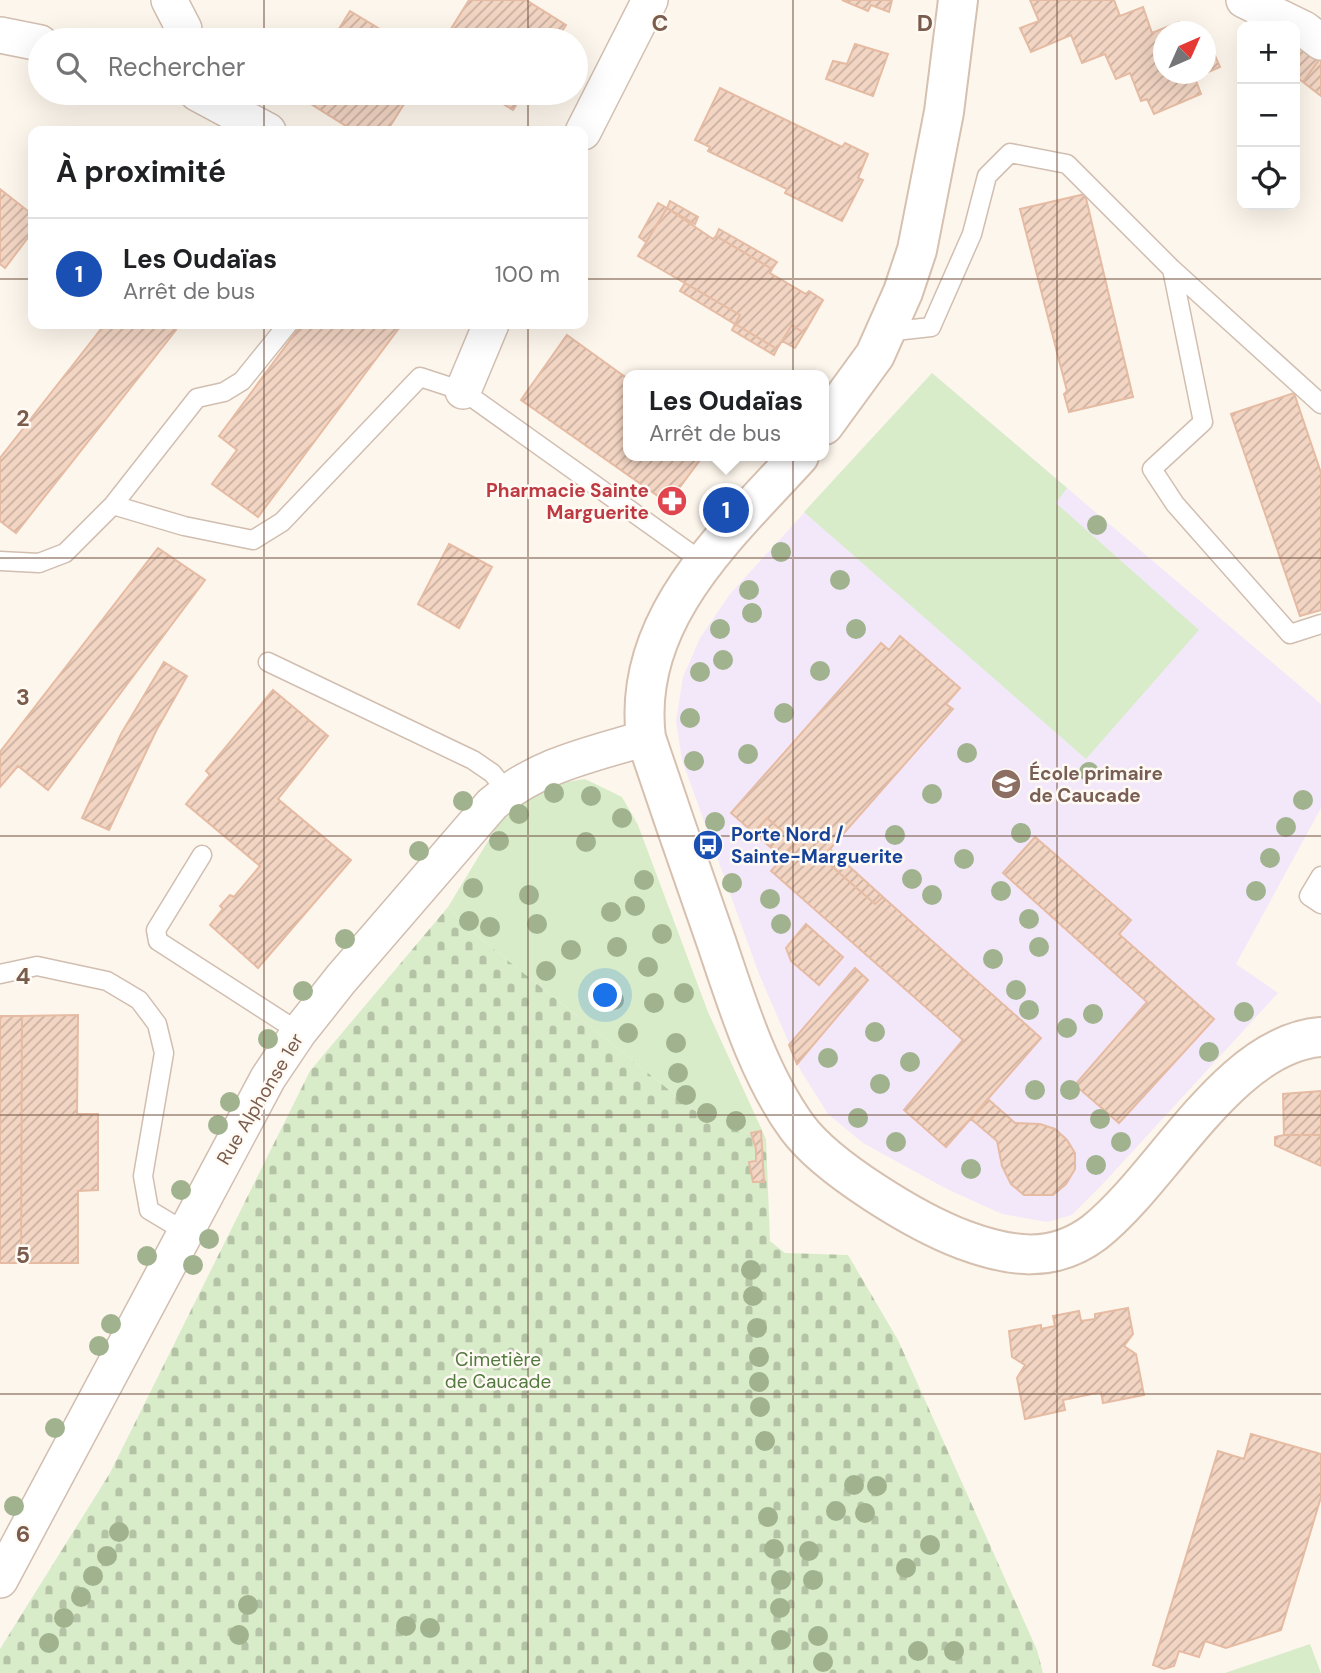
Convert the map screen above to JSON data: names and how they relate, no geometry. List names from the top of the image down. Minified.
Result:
{"streets":{"street":["Rue Alphonse 1er"]},"parks":["Cimetière de Caucade"],"places":{"pharmacy":["Pharmacie Sainte Marguerite"],"school or university":["École primaire de Caucade"],"bus stop":["Porte Nord / Sainte-Marguerite"]},"north":"top right","page":{"map_buttons":["+","−"],"search":"Rechercher","heading":"À proximité","list":[{"mark":"1","name":"Les Oudaïas","note":"Arrêt de bus","value":"100 m"}],"popup":["Les Oudaïas","Arrêt de bus"],"pins":"1"},"grid":{"columns":["C","D"],"rows":["2","3","4","5","6"]}}
